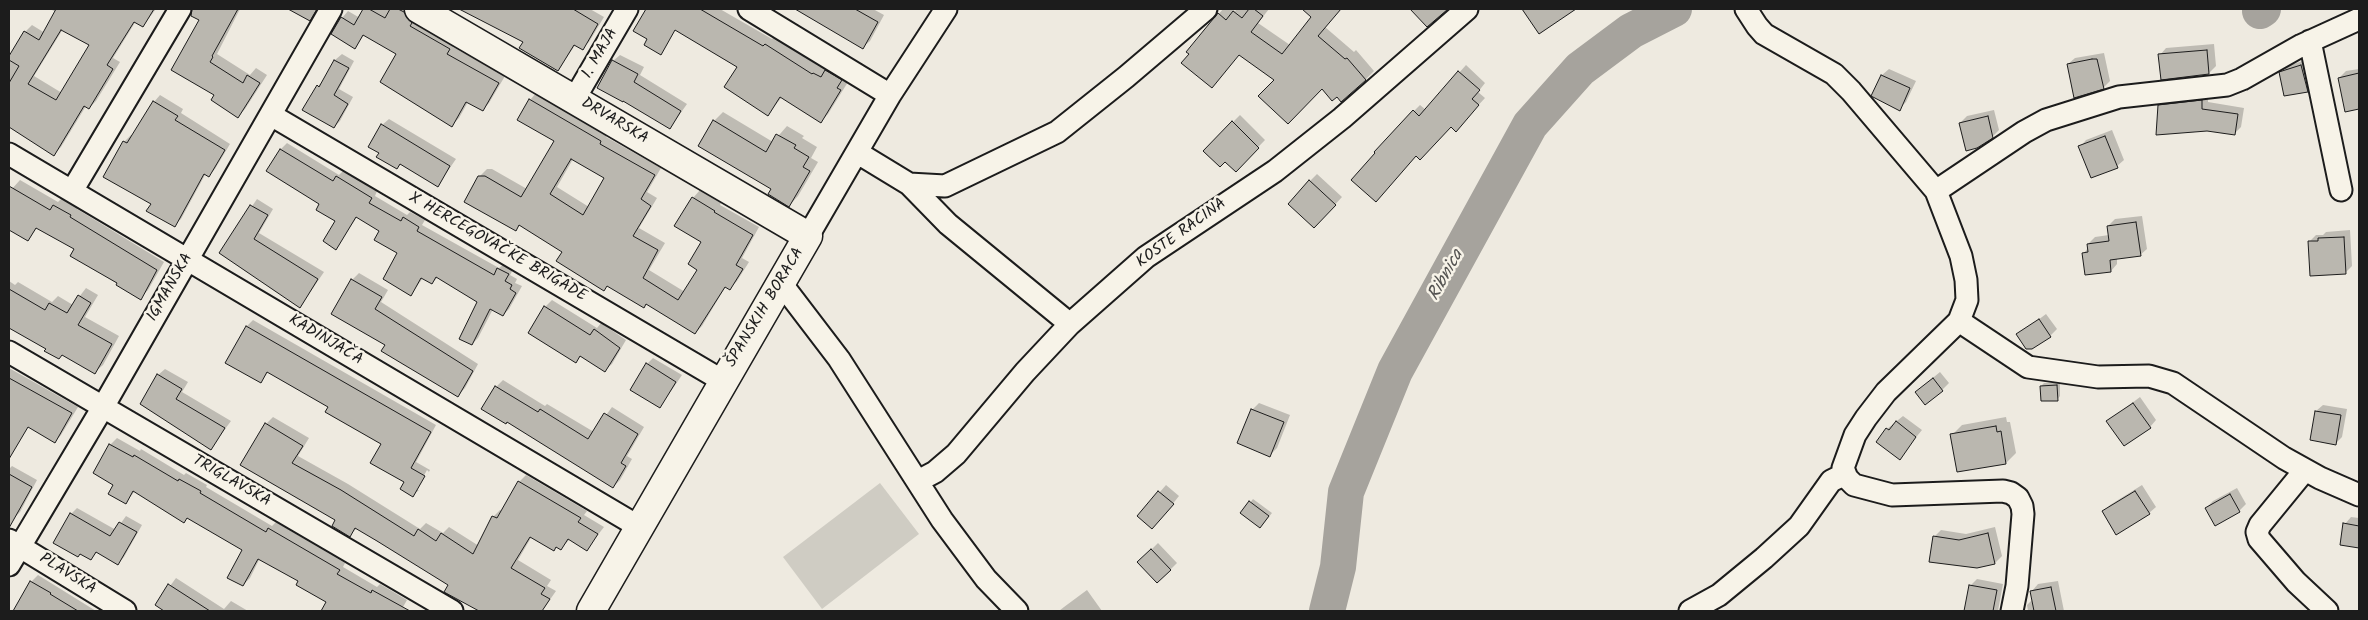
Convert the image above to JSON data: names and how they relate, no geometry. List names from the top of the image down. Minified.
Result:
{"streets":{"main road":["DRVARSKA","ŠPANSKIH BORACA"],"street":["1. MAJA","KOSTE RACINA","X HERCEGOVAČKE BRIGADE","IGMANSKA","KADINJAČA","TRIGLAVSKA","PLAVSKA"]},"crossings":[["1. MAJA","DRVARSKA"],["DRVARSKA","ŠPANSKIH BORACA"],["X HERCEGOVAČKE BRIGADE","IGMANSKA"],["X HERCEGOVAČKE BRIGADE","ŠPANSKIH BORACA"],["IGMANSKA","KADINJAČA"],["IGMANSKA","TRIGLAVSKA"],["IGMANSKA","PLAVSKA"],["ŠPANSKIH BORACA","KADINJAČA"]],"water":["Ribnica"]}
